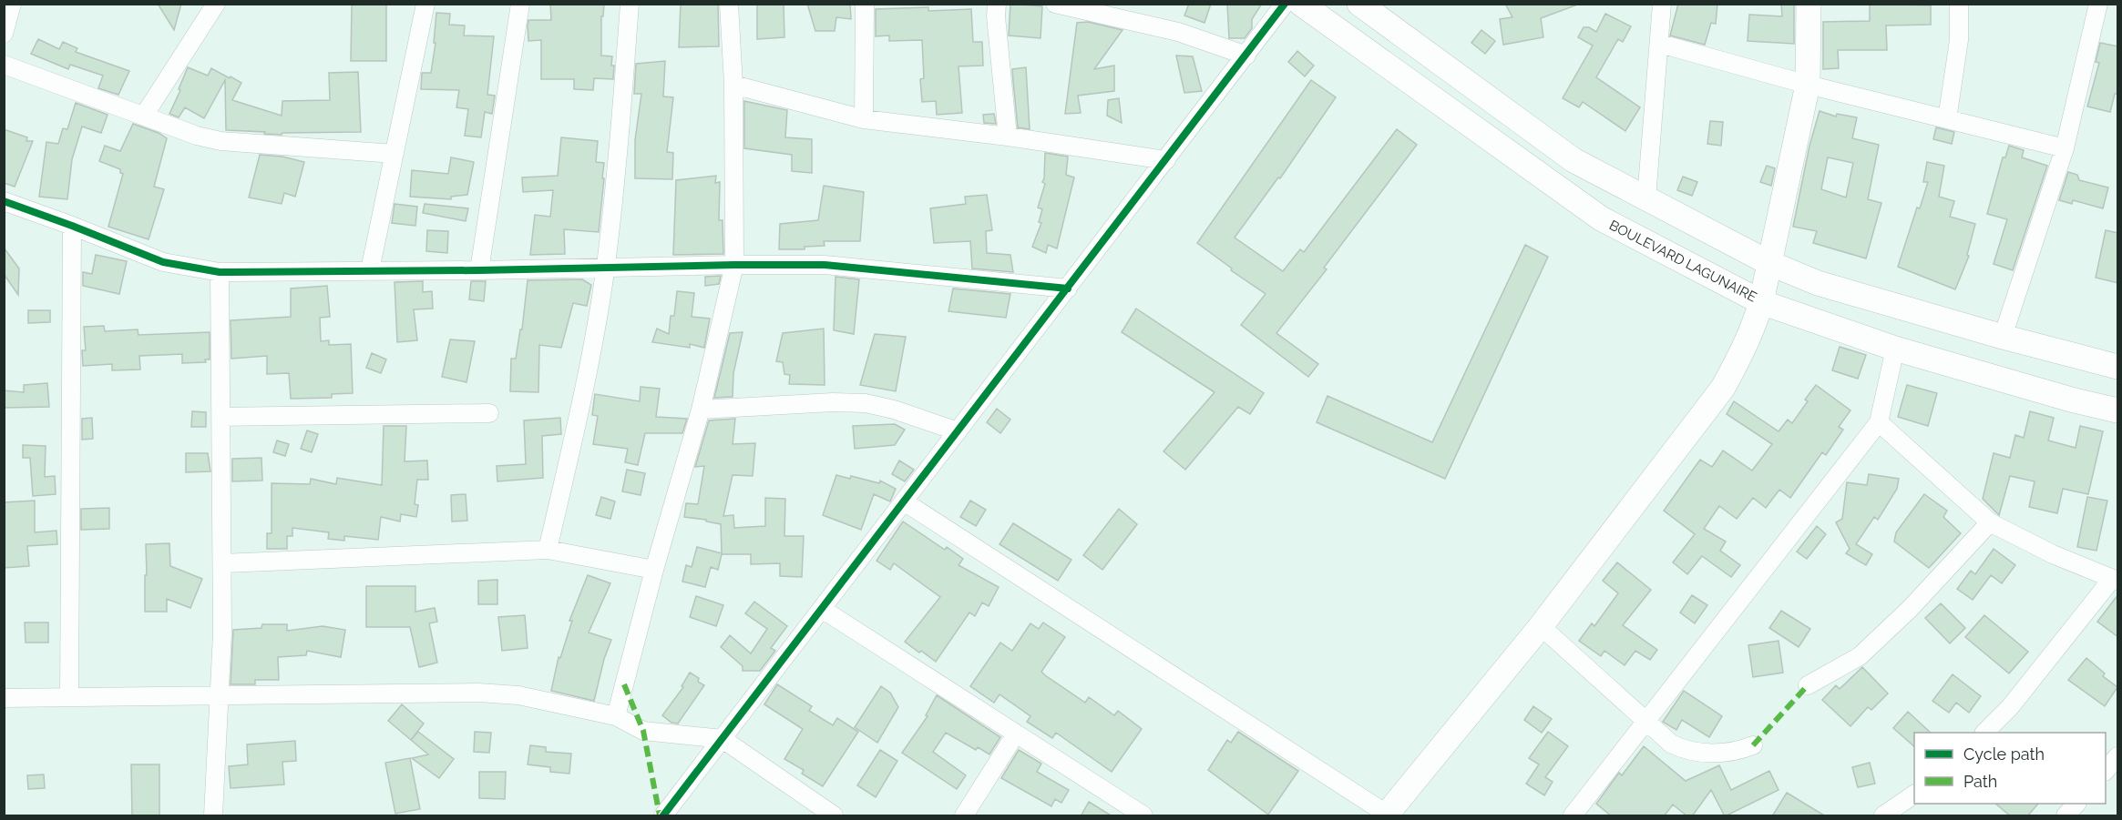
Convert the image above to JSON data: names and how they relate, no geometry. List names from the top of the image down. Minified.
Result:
{"streets":{"main road":["BOULEVARD LAGUNAIRE"]},"legend":["Cycle path","Path"]}
